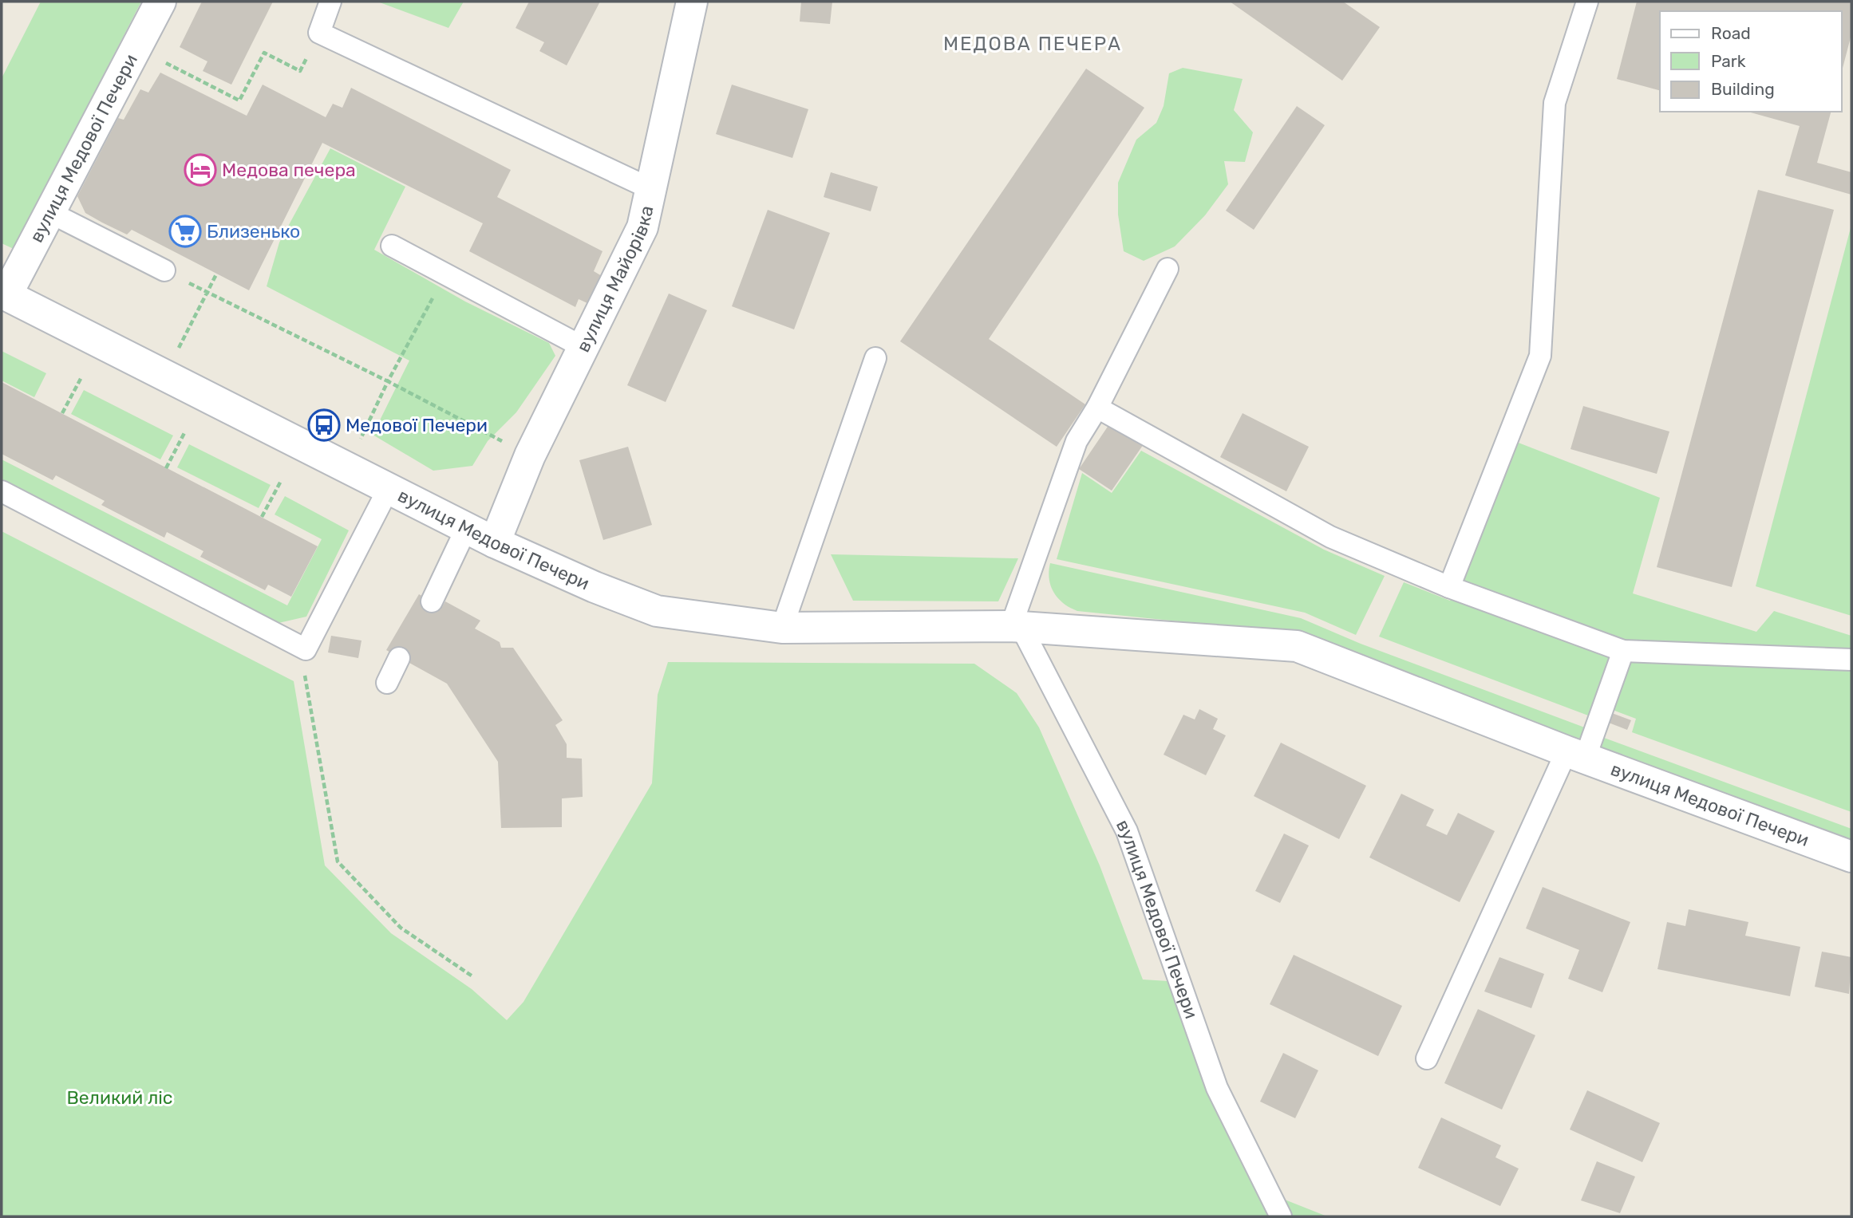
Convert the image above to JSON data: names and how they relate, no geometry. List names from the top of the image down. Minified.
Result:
{"streets":{"street":["вулиця Медової Печери","вулиця Майорівка"]},"crossings":[["вулиця Медової Печери","вулиця Майорівка"]],"districts":["МЕДОВА ПЕЧЕРА"],"parks":["Великий ліс"],"places":{"hotel":["Медова печера"],"supermarket":["Близенько"],"bus stop":["Медової Печери"]},"legend":["Road","Park","Building"]}
